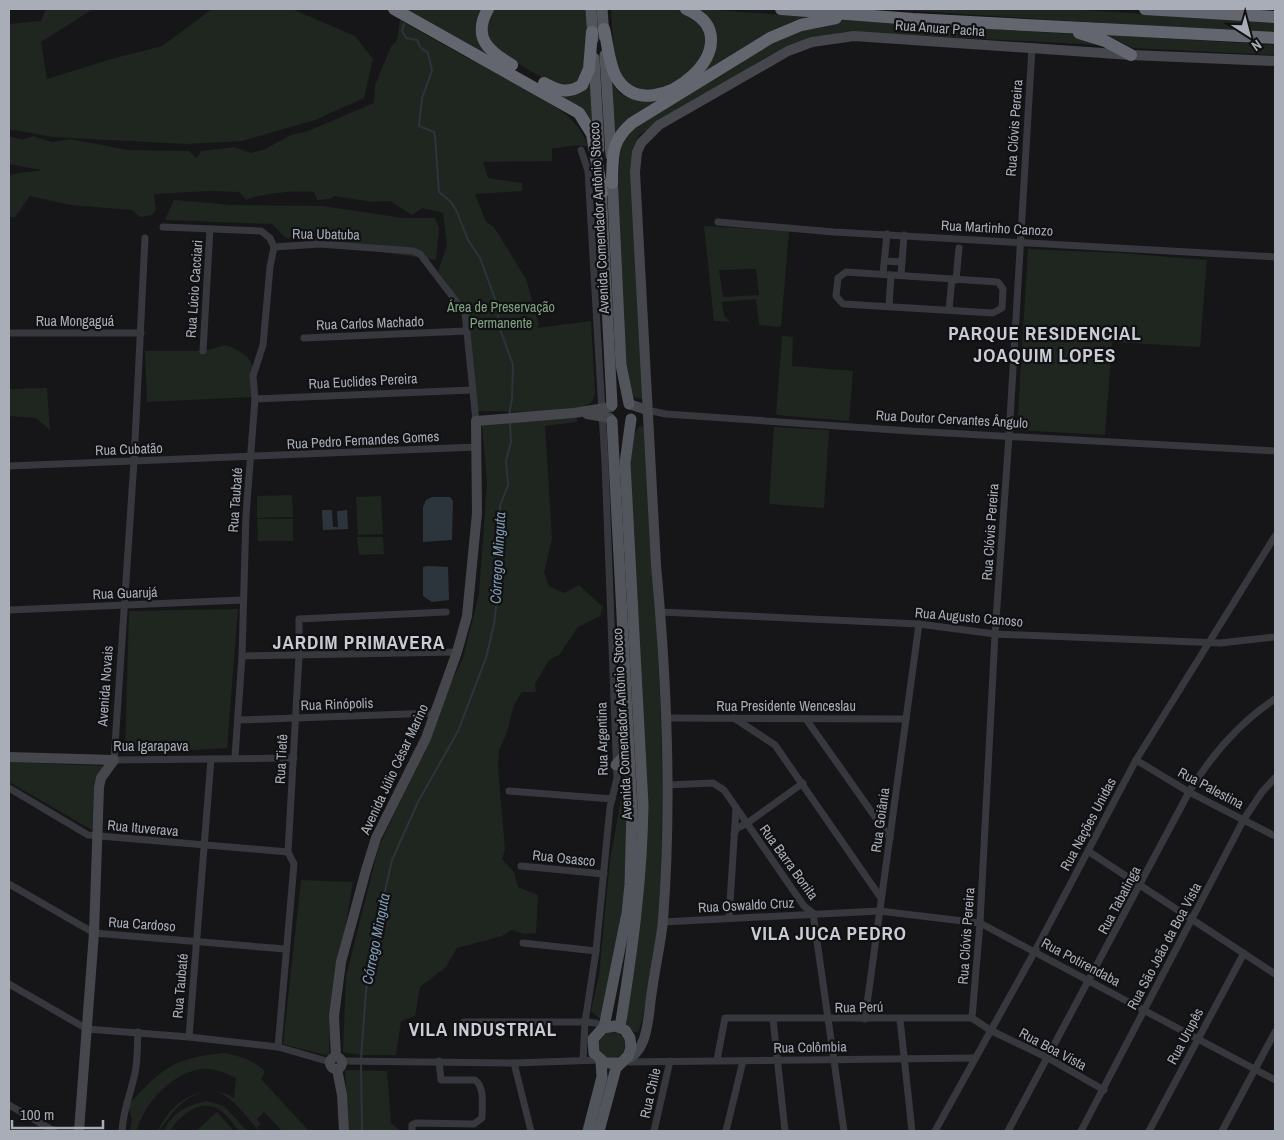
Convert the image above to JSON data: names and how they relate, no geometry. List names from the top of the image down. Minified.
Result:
{"streets":{"main road":["Avenida Comendador Antônio Stocco"],"street":["Rua Anuar Pacha","Rua Clóvis Pereira","Rua Martinho Canozo","Rua Ubatuba","Rua Lúcio Cacciari","Rua Mongaguá","Rua Carlos Machado","Rua Euclides Pereira","Rua Doutor Cervantes Ângulo","Rua Pedro Fernandes Gomes","Rua Cubatão","Rua Taubaté","Rua Guarujá","Rua Augusto Canoso","Avenida Novais","Rua Rinópolis","Rua Presidente Wenceslau","Rua Argentina","Rua Igarapava","Rua Tietê","Avenida Júlio César Marino","Rua Palestina","Rua Goiânia","Rua Nações Unidas","Rua Ituverava","Rua Osasco","Rua Barra Bonita","Rua Tabatinga","Rua Oswaldo Cruz","Rua Cardoso","Rua São João da Boa Vista","Rua Potirendaba","Rua Perú","Rua Urupês","Rua Colômbia","Rua Boa Vista","Rua Chile"]},"crossings":[["Rua Anuar Pacha","Rua Clóvis Pereira"],["Rua Anuar Pacha","Rua Doutor Cervantes Ângulo"],["Rua Clóvis Pereira","Rua Martinho Canozo"],["Rua Clóvis Pereira","Rua Doutor Cervantes Ângulo"],["Rua Clóvis Pereira","Rua Augusto Canoso"],["Rua Clóvis Pereira","Rua Oswaldo Cruz"],["Rua Clóvis Pereira","Rua Potirendaba"],["Rua Clóvis Pereira","Rua Perú"],["Avenida Comendador Antônio Stocco","Rua Argentina"],["Avenida Comendador Antônio Stocco","Rua Colômbia"],["Rua Ubatuba","Rua Lúcio Cacciari"],["Rua Ubatuba","Rua Taubaté"],["Rua Ubatuba","Avenida Júlio César Marino"],["Rua Mongaguá","Avenida Novais"],["Rua Carlos Machado","Avenida Júlio César Marino"],["Rua Euclides Pereira","Rua Taubaté"],["Rua Euclides Pereira","Avenida Júlio César Marino"],["Rua Pedro Fernandes Gomes","Rua Cubatão"],["Rua Pedro Fernandes Gomes","Rua Taubaté"],["Rua Pedro Fernandes Gomes","Avenida Júlio César Marino"],["Rua Cubatão","Rua Taubaté"],["Rua Cubatão","Avenida Novais"],["Rua Taubaté","Rua Guarujá"],["Rua Taubaté","Rua Rinópolis"],["Rua Taubaté","Rua Igarapava"],["Rua Taubaté","Rua Ituverava"],["Rua Taubaté","Rua Cardoso"],["Rua Guarujá","Avenida Novais"],["Rua Augusto Canoso","Rua Goiânia"],["Rua Augusto Canoso","Rua Nações Unidas"],["Avenida Novais","Rua Igarapava"],["Avenida Novais","Rua Ituverava"],["Avenida Novais","Rua Cardoso"],["Rua Rinópolis","Rua Tietê"],["Rua Rinópolis","Avenida Júlio César Marino"],["Rua Presidente Wenceslau","Rua Goiânia"],["Rua Argentina","Rua Osasco"],["Rua Igarapava","Rua Tietê"],["Rua Tietê","Rua Ituverava"],["Rua Tietê","Rua Cardoso"],["Rua Palestina","Rua Nações Unidas"],["Rua Palestina","Rua Tabatinga"],["Rua Palestina","Rua São João da Boa Vista"],["Rua Goiânia","Rua Oswaldo Cruz"],["Rua Goiânia","Rua Perú"],["Rua Nações Unidas","Rua Potirendaba"],["Rua Nações Unidas","Rua Colômbia"],["Rua Nações Unidas","Rua Boa Vista"],["Rua Barra Bonita","Rua Oswaldo Cruz"],["Rua Barra Bonita","Rua Perú"],["Rua Barra Bonita","Rua Colômbia"],["Rua Tabatinga","Rua Potirendaba"],["Rua Tabatinga","Rua Boa Vista"],["Rua Oswaldo Cruz","Rua Potirendaba"],["Rua São João da Boa Vista","Rua Potirendaba"],["Rua São João da Boa Vista","Rua Boa Vista"],["Rua Potirendaba","Rua Urupês"],["Rua Perú","Rua Colômbia"],["Rua Colômbia","Rua Chile"]],"districts":["PARQUE RESIDENCIAL JOAQUIM LOPES","JARDIM PRIMAVERA","VILA JUCA PEDRO","VILA INDUSTRIAL"],"water":["Córrego Minguta"],"parks":["Área de Preservação Permanente"],"scale_bar":"100 m","north":"bottom right"}
